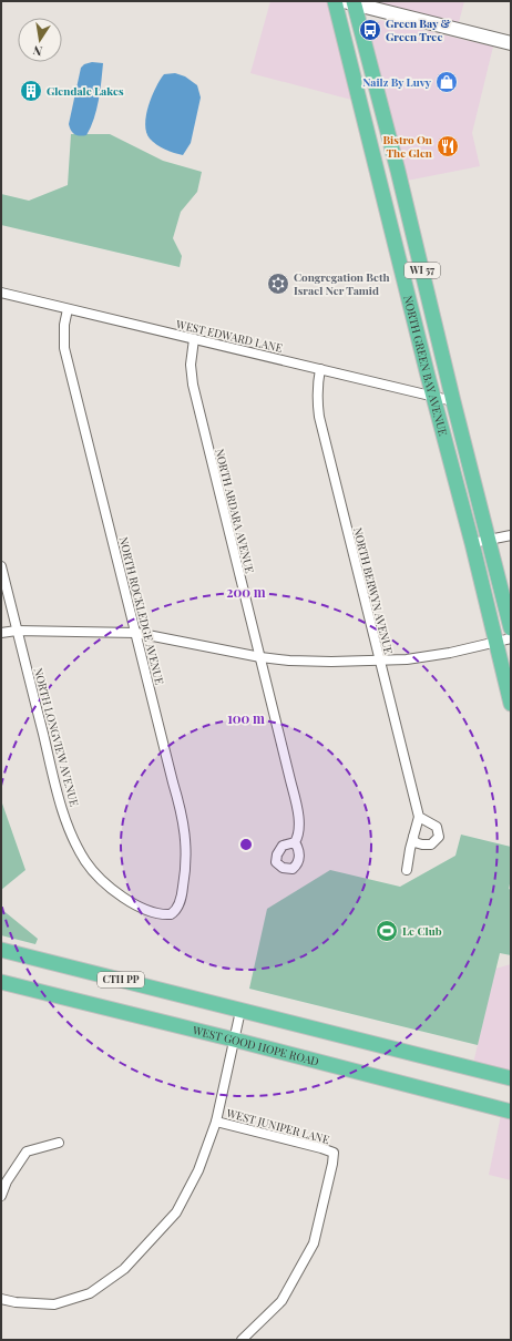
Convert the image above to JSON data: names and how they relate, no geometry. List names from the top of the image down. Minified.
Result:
{"streets":{"main road":["WI 57","NORTH GREEN BAY AVENUE","CTH PP","WEST GOOD HOPE ROAD"],"street":["WEST EDWARD LANE","NORTH ARDARA AVENUE","NORTH BERWYN AVENUE","NORTH ROCKLEDGE AVENUE","NORTH LONGVIEW AVENUE","WEST JUNIPER LANE"]},"crossings":[["WEST EDWARD LANE","NORTH GREEN BAY AVENUE"],["WEST EDWARD LANE","NORTH ARDARA AVENUE"],["WEST EDWARD LANE","NORTH BERWYN AVENUE"],["WEST EDWARD LANE","NORTH ROCKLEDGE AVENUE"],["NORTH ROCKLEDGE AVENUE","NORTH LONGVIEW AVENUE"]],"places":{"bus stop":["Green Bay & Green Tree"],"shop":["Nailz By Luvy"],"building":["Glendale Lakes"],"restaurant":["Bistro On The Glen"],"synagogue":["Congregation Beth Israel Ner Tamid"],"sports":["Le Club"]},"north":"bottom","rings":["200 m","100 m"]}
